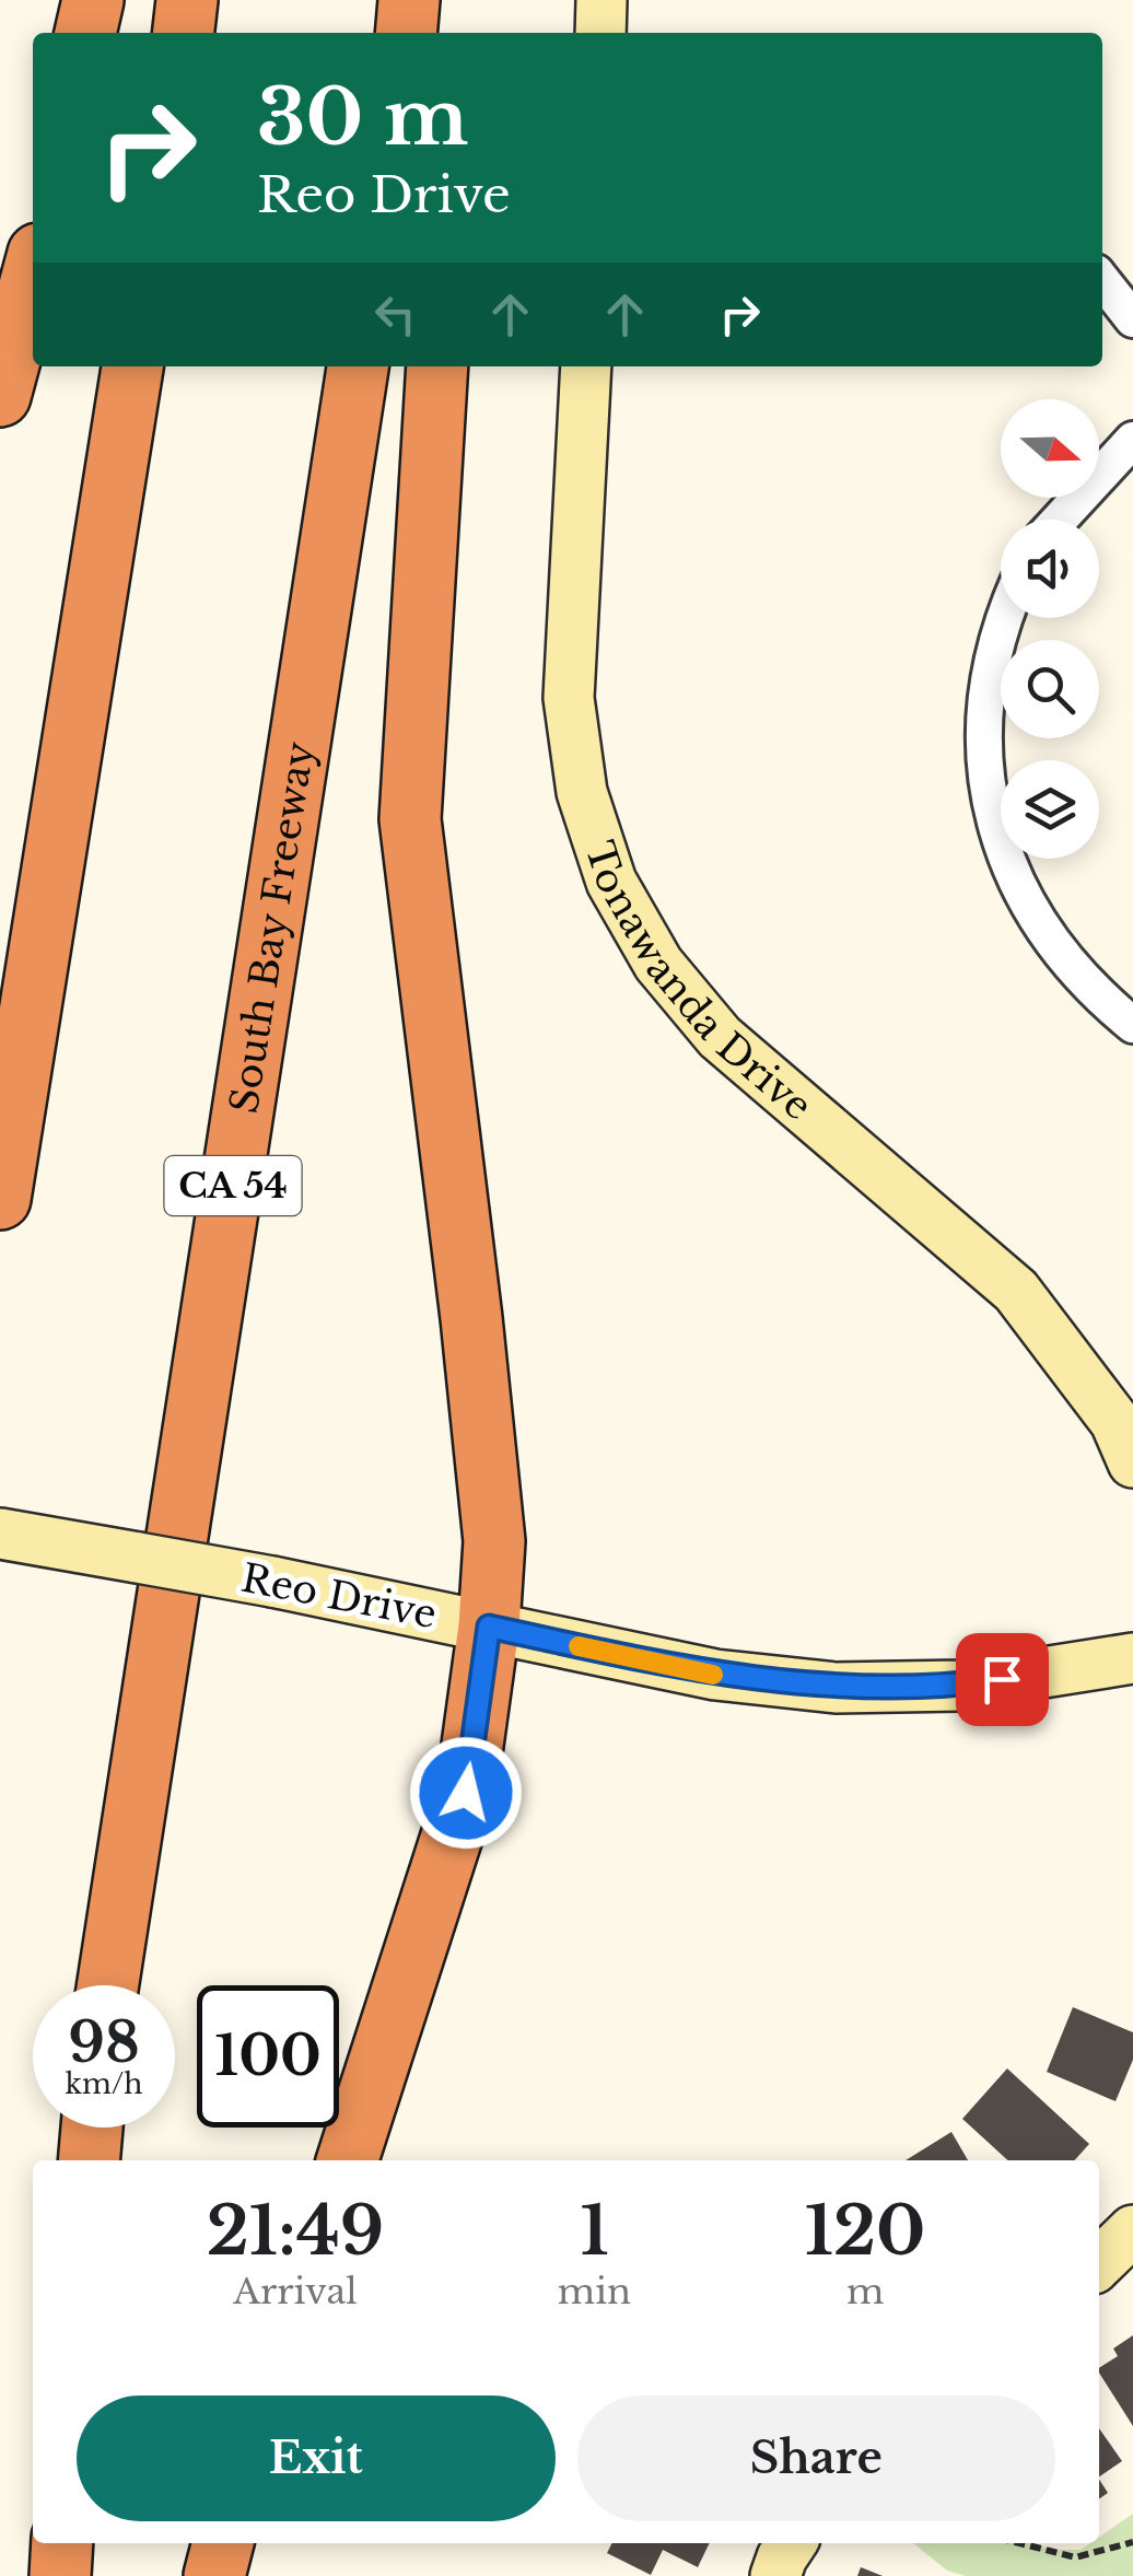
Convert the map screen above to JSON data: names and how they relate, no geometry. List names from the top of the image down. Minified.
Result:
{"streets":{"highway":["South Bay Freeway","CA 54"],"main road":["Tonawanda Drive","Reo Drive"]},"north":"right","page":{"turn":["30 m","Reo Drive"],"speed":"98 km/h","limit":"100","eta":["21:49","Arrival","1","min","120","m"],"buttons":["Exit","Share"]}}
